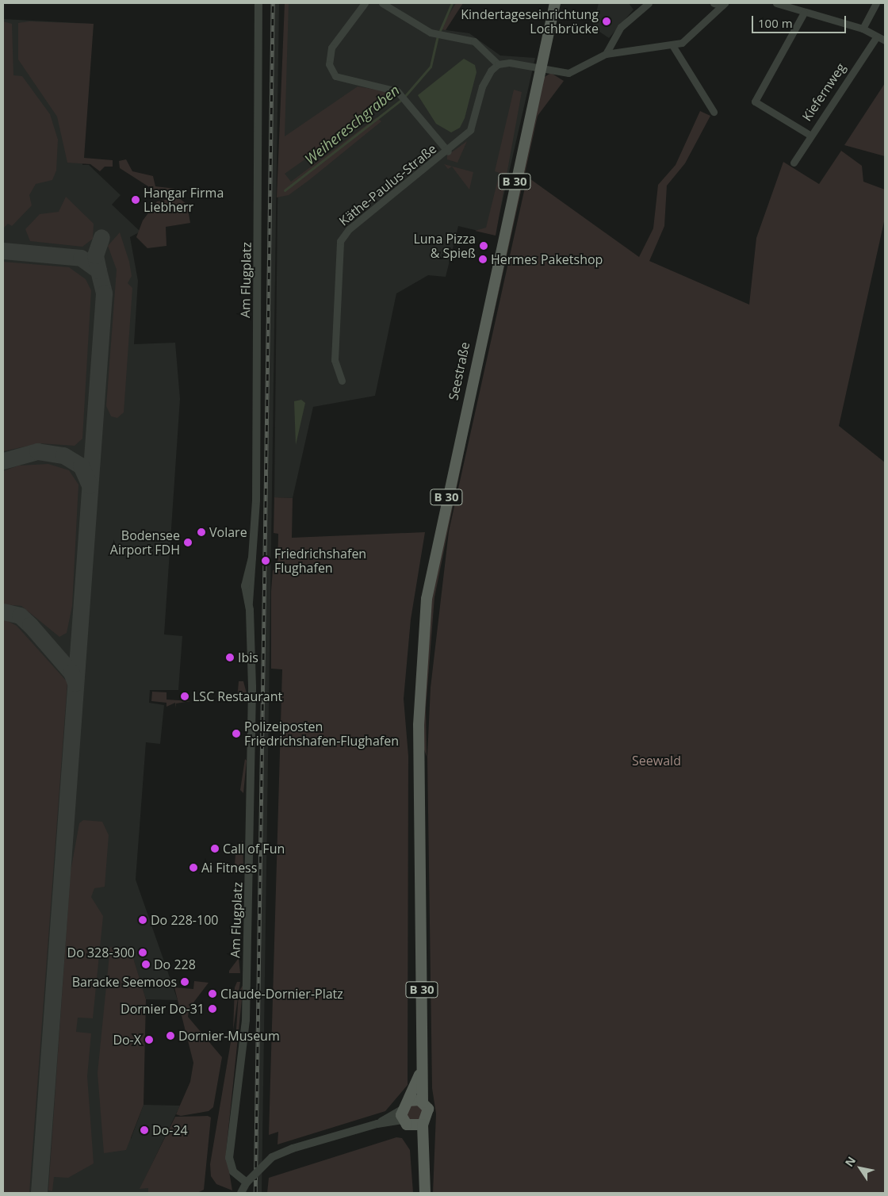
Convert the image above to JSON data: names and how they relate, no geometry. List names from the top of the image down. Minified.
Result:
{"streets":{"main road":["B 30","Seestraße"],"street":["Kiefernweg","Käthe-Paulus-Straße","Am Flugplatz"]},"crossings":[["B 30","Seestraße"]],"water":["Weihereschgraben"],"parks":["Seewald"],"places":["Kindertageseinrichtung Lochbrücke","Hangar Firma Liebherr","Luna Pizza & Spieß","Hermes Paketshop","Volare","Bodensee Airport FDH","Friedrichshafen Flughafen","Ibis","LSC Restaurant","Polizeiposten Friedrichshafen-Flughafen","Call of Fun","Ai Fitness","Do 228-100","Do 328-300","Do 228","Baracke Seemoos","Claude-Dornier-Platz","Dornier Do-31","Dornier-Museum","Do-X","Do-24"],"scale_bar":"100 m","north":"top left"}
